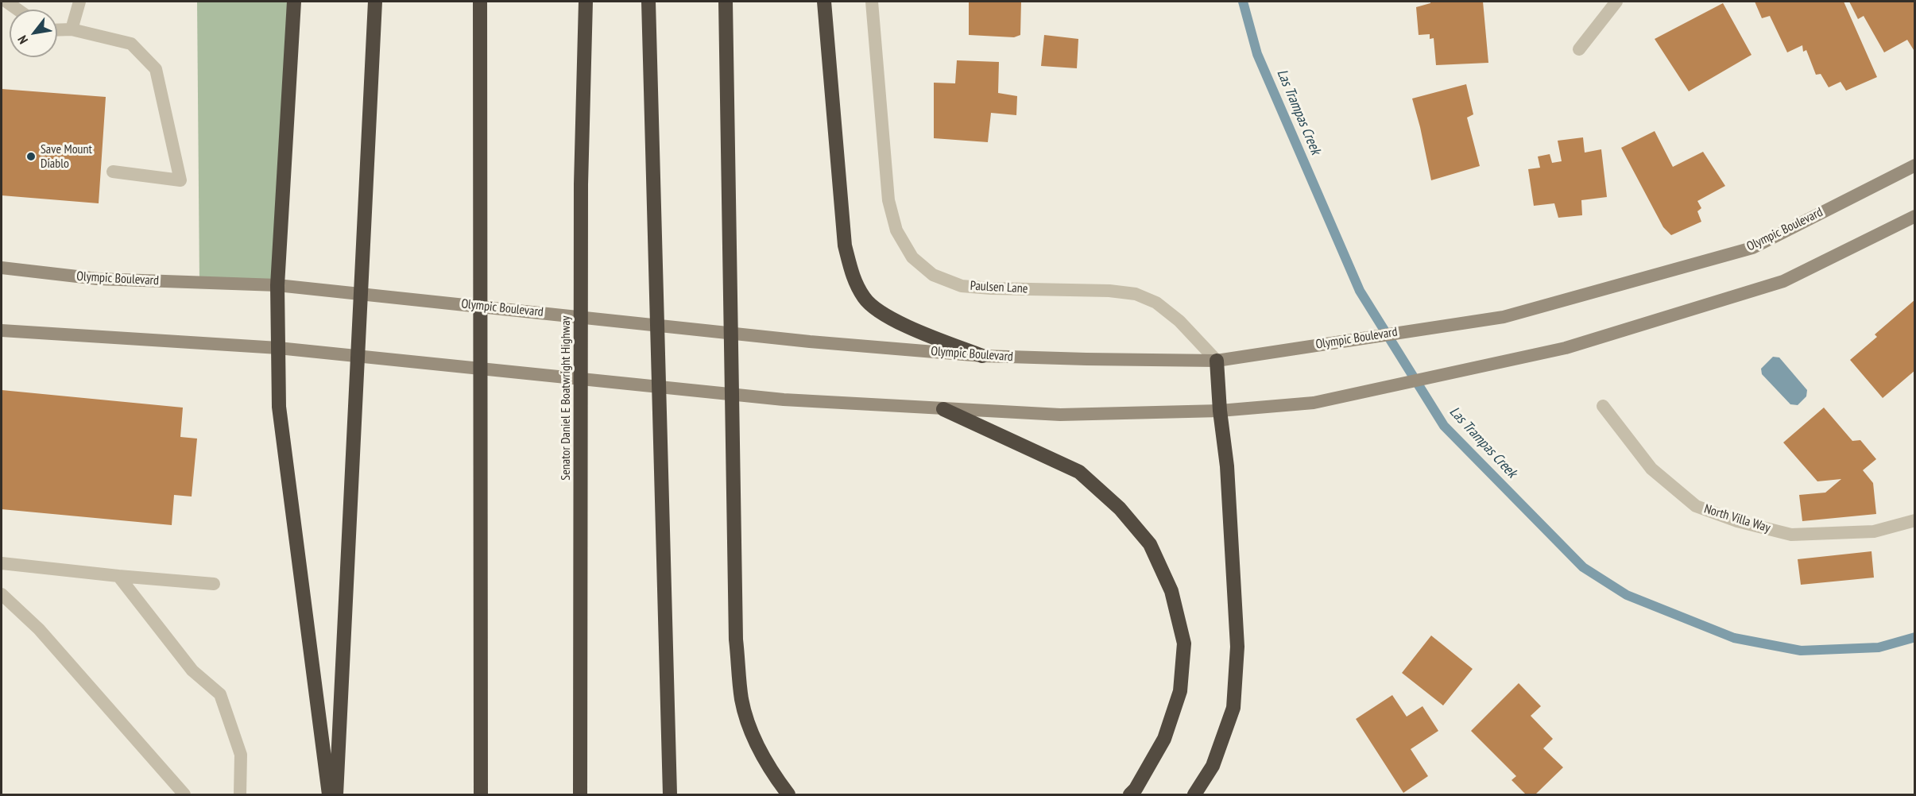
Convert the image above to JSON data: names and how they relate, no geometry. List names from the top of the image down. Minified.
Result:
{"streets":{"highway":["Senator Daniel E Boatwright Highway"],"main road":["Olympic Boulevard"],"street":["Paulsen Lane","North Villa Way"]},"crossings":[["Olympic Boulevard","Paulsen Lane"]],"water":["Las Trampas Creek"],"places":["Save Mount Diablo"],"north":"bottom left"}
